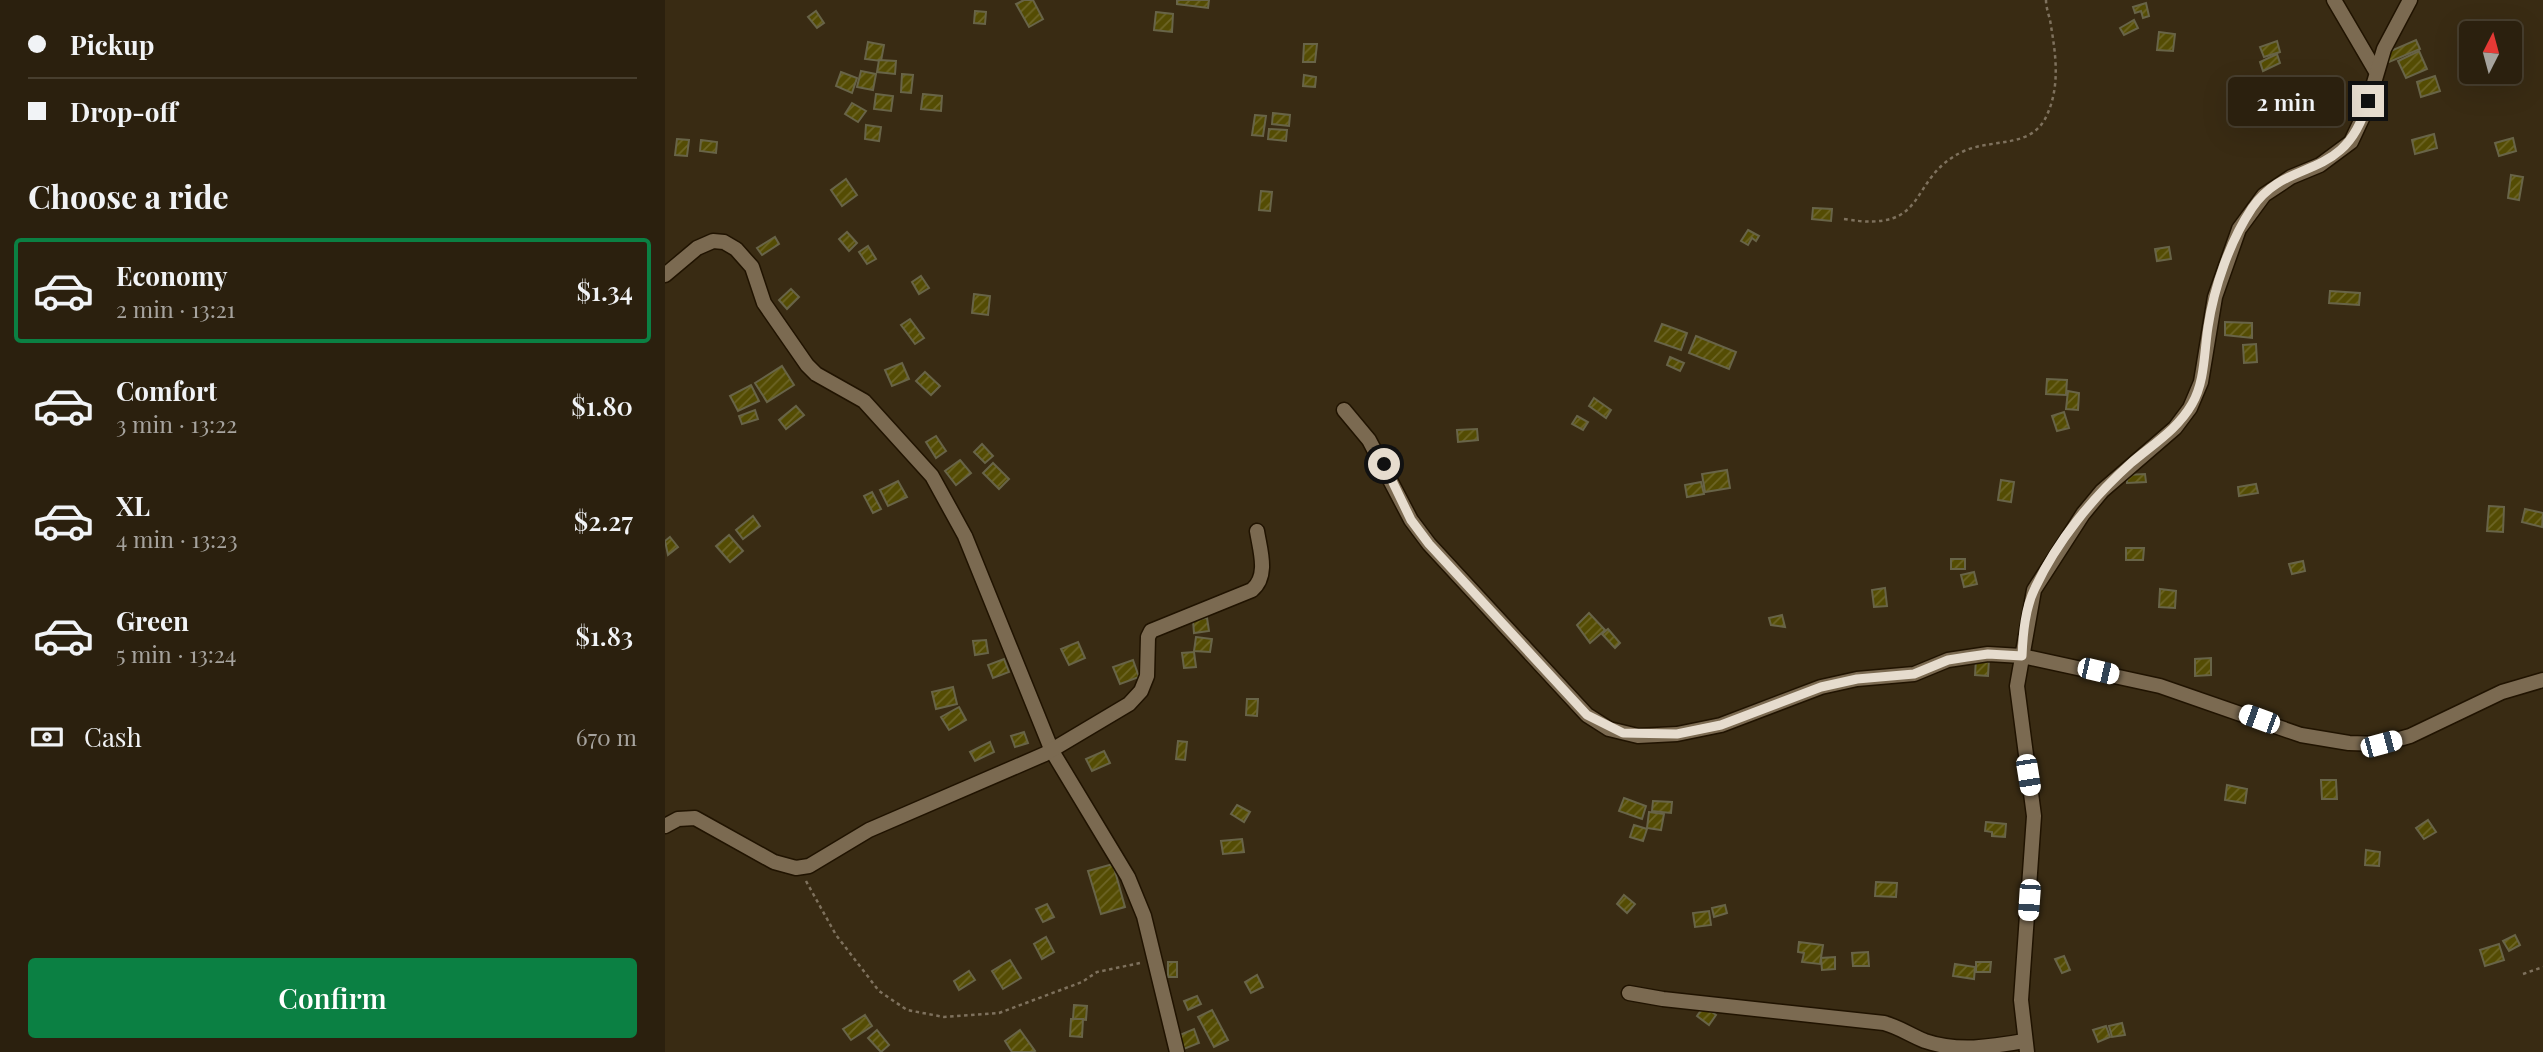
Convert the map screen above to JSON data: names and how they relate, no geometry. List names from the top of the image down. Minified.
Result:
{"north":"top","page":{"banner":["Pickup","Drop-off"],"bubble":"2 min","heading":"Choose a ride","list":[{"name":"Economy","note":"2 min · 13:21","value":"$1.34"},{"name":"Comfort","note":"3 min · 13:22","value":"$1.80"},{"name":"XL","note":"4 min · 13:23","value":"$2.27"},{"name":"Green","note":"5 min · 13:24","value":"$1.83"}],"pay":["Cash","670 m"],"buttons":"Confirm"}}
